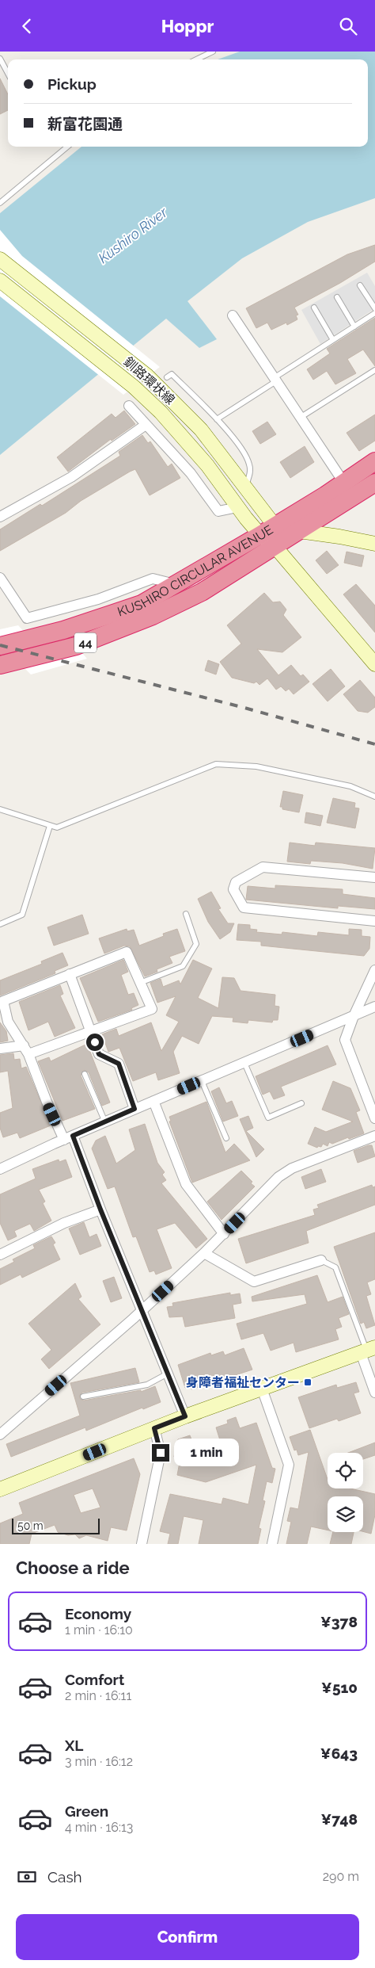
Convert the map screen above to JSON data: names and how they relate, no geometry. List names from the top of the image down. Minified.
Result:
{"streets":{"highway":["KUSHIRO CIRCULAR AVENUE","44"],"street":["釧路環状線"]},"crossings":[["釧路環状線","KUSHIRO CIRCULAR AVENUE"]],"water":["Kushiro River"],"places":{"transit":["身障者福祉センター"]},"scale_bar":"50 m","page":{"header":"Hoppr","banner":["Pickup","新富花園通"],"bubble":"1 min","scale":"50 m","heading":"Choose a ride","list":[{"name":"Economy","note":"1 min · 16:10","value":"¥378"},{"name":"Comfort","note":"2 min · 16:11","value":"¥510"},{"name":"XL","note":"3 min · 16:12","value":"¥643"},{"name":"Green","note":"4 min · 16:13","value":"¥748"}],"pay":["Cash","290 m"],"buttons":"Confirm"}}
